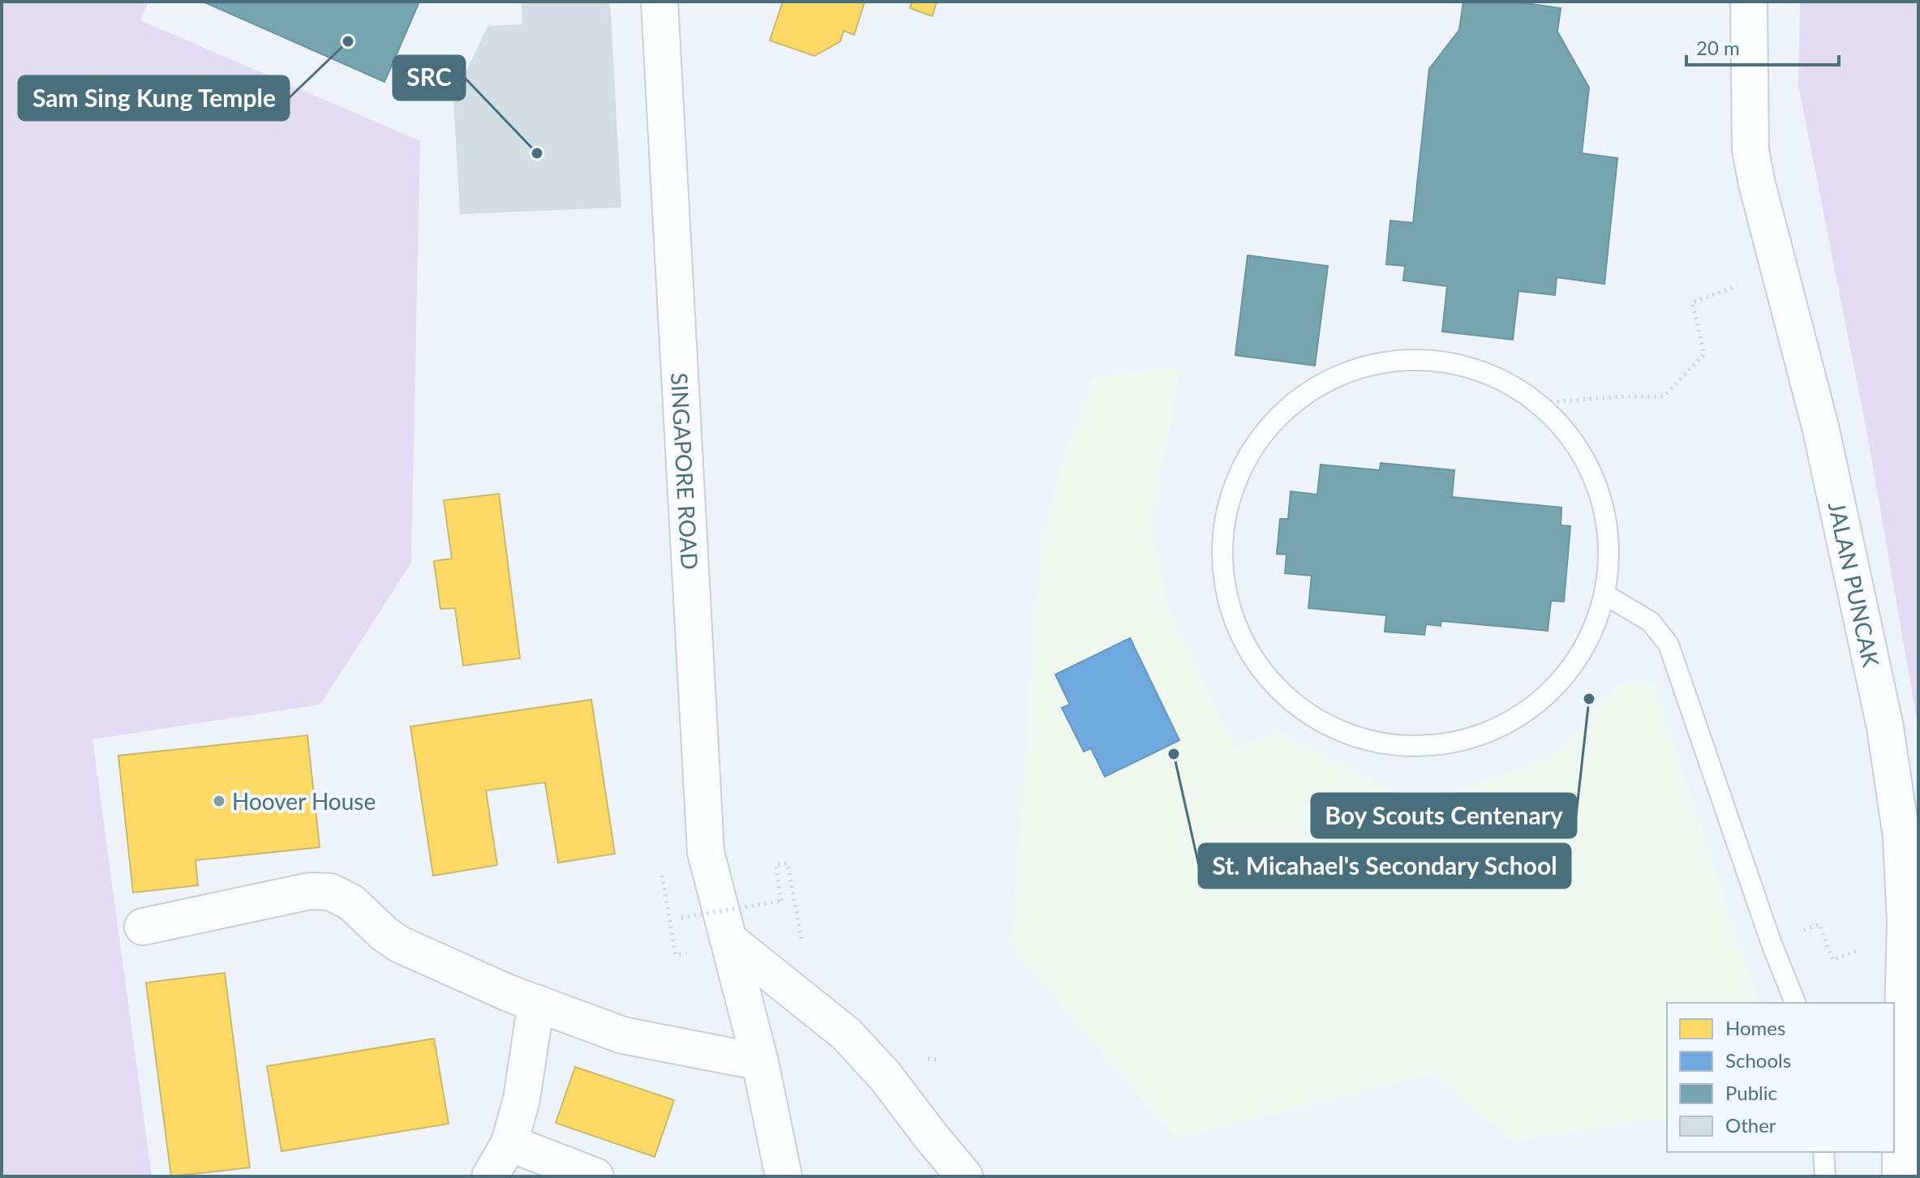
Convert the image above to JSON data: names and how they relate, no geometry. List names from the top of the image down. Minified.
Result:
{"streets":{"street":["SINGAPORE ROAD","JALAN PUNCAK"]},"places":["Sam Sing Kung Temple","SRC","Boy Scouts Centenary","St. Micahael's Secondary School","Hoover House"],"legend":["Homes","Schools","Public","Other"],"scale_bar":"20 m"}
